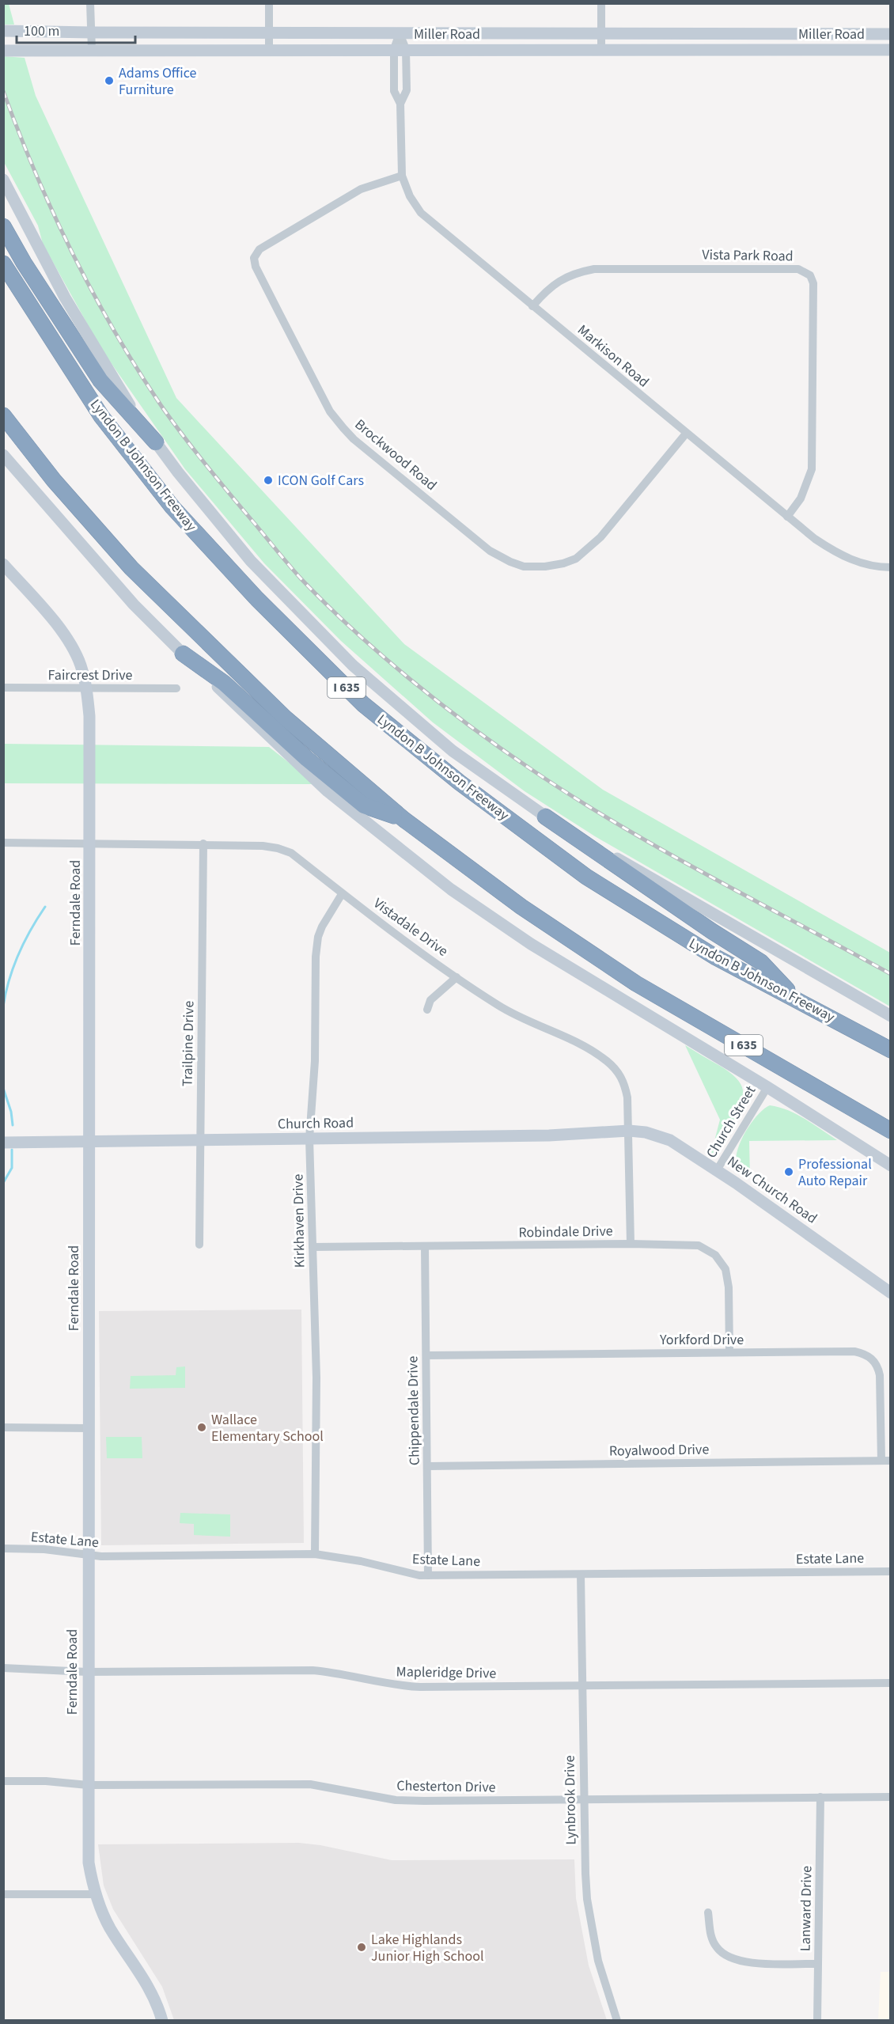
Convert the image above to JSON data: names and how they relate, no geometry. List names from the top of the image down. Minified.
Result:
{"streets":{"highway":["Lyndon B Johnson Freeway","I 635"],"main road":["Miller Road","Ferndale Road","Church Road","New Church Road"],"street":["Vista Park Road","Markison Road","Brockwood Road","Faircrest Drive","Vistadale Drive","Trailpine Drive","Church Street","Kirkhaven Drive","Robindale Drive","Yorkford Drive","Chippendale Drive","Royalwood Drive","Estate Lane","Mapleridge Drive","Chesterton Drive","Lynbrook Drive","Lanward Drive"]},"crossings":[["Miller Road","Markison Road"],["Vista Park Road","Markison Road"],["Markison Road","Brockwood Road"],["Faircrest Drive","Ferndale Road"],["Ferndale Road","Vistadale Drive"],["Ferndale Road","Church Road"],["Ferndale Road","Estate Lane"],["Ferndale Road","Mapleridge Drive"],["Ferndale Road","Chesterton Drive"],["Vistadale Drive","Trailpine Drive"],["Vistadale Drive","Church Road"],["Vistadale Drive","New Church Road"],["Vistadale Drive","Kirkhaven Drive"],["Vistadale Drive","Robindale Drive"],["Trailpine Drive","Church Road"],["Church Street","New Church Road"],["Church Road","New Church Road"],["Church Road","Kirkhaven Drive"],["Kirkhaven Drive","Robindale Drive"],["Kirkhaven Drive","Estate Lane"],["Robindale Drive","Yorkford Drive"],["Robindale Drive","Chippendale Drive"],["Yorkford Drive","Chippendale Drive"],["Yorkford Drive","Royalwood Drive"],["Chippendale Drive","Royalwood Drive"],["Chippendale Drive","Estate Lane"],["Estate Lane","Lynbrook Drive"],["Mapleridge Drive","Lynbrook Drive"],["Chesterton Drive","Lynbrook Drive"],["Chesterton Drive","Lanward Drive"]],"places":["Adams Office Furniture","ICON Golf Cars","Professional Auto Repair","Wallace Elementary School","Lake Highlands Junior High School"],"scale_bar":"100 m"}
